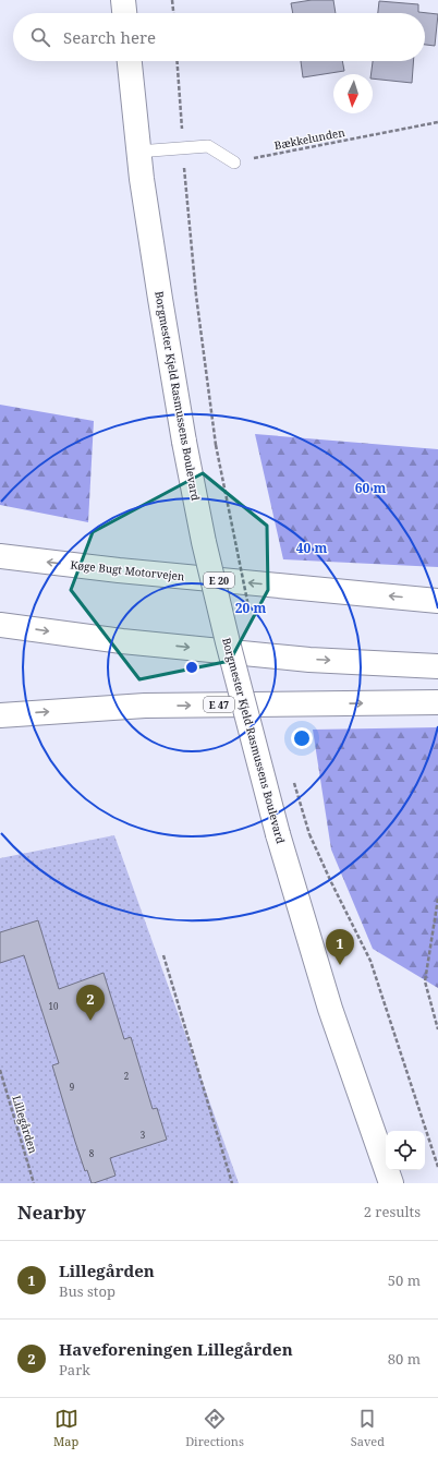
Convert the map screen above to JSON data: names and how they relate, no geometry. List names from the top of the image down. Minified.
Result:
{"streets":{"main road":["Borgmester Kjeld Rasmussens Boulevard","Køge Bugt Motorvejen","E 20","E 47"],"path":["Bækkelunden","Lillegården"]},"house_numbers":["10","2","9","3","8"],"north":"bottom","page":{"search":"Search here","pins":["1","2"],"heading":["Nearby","2 results"],"list":[{"mark":"1","name":"Lillegården","note":"Bus stop","value":"50 m"},{"mark":"2","name":"Haveforeningen Lillegården","note":"Park","value":"80 m"}],"nav":["Map","Directions","Saved"]},"rings":["60 m","40 m","20 m"]}
